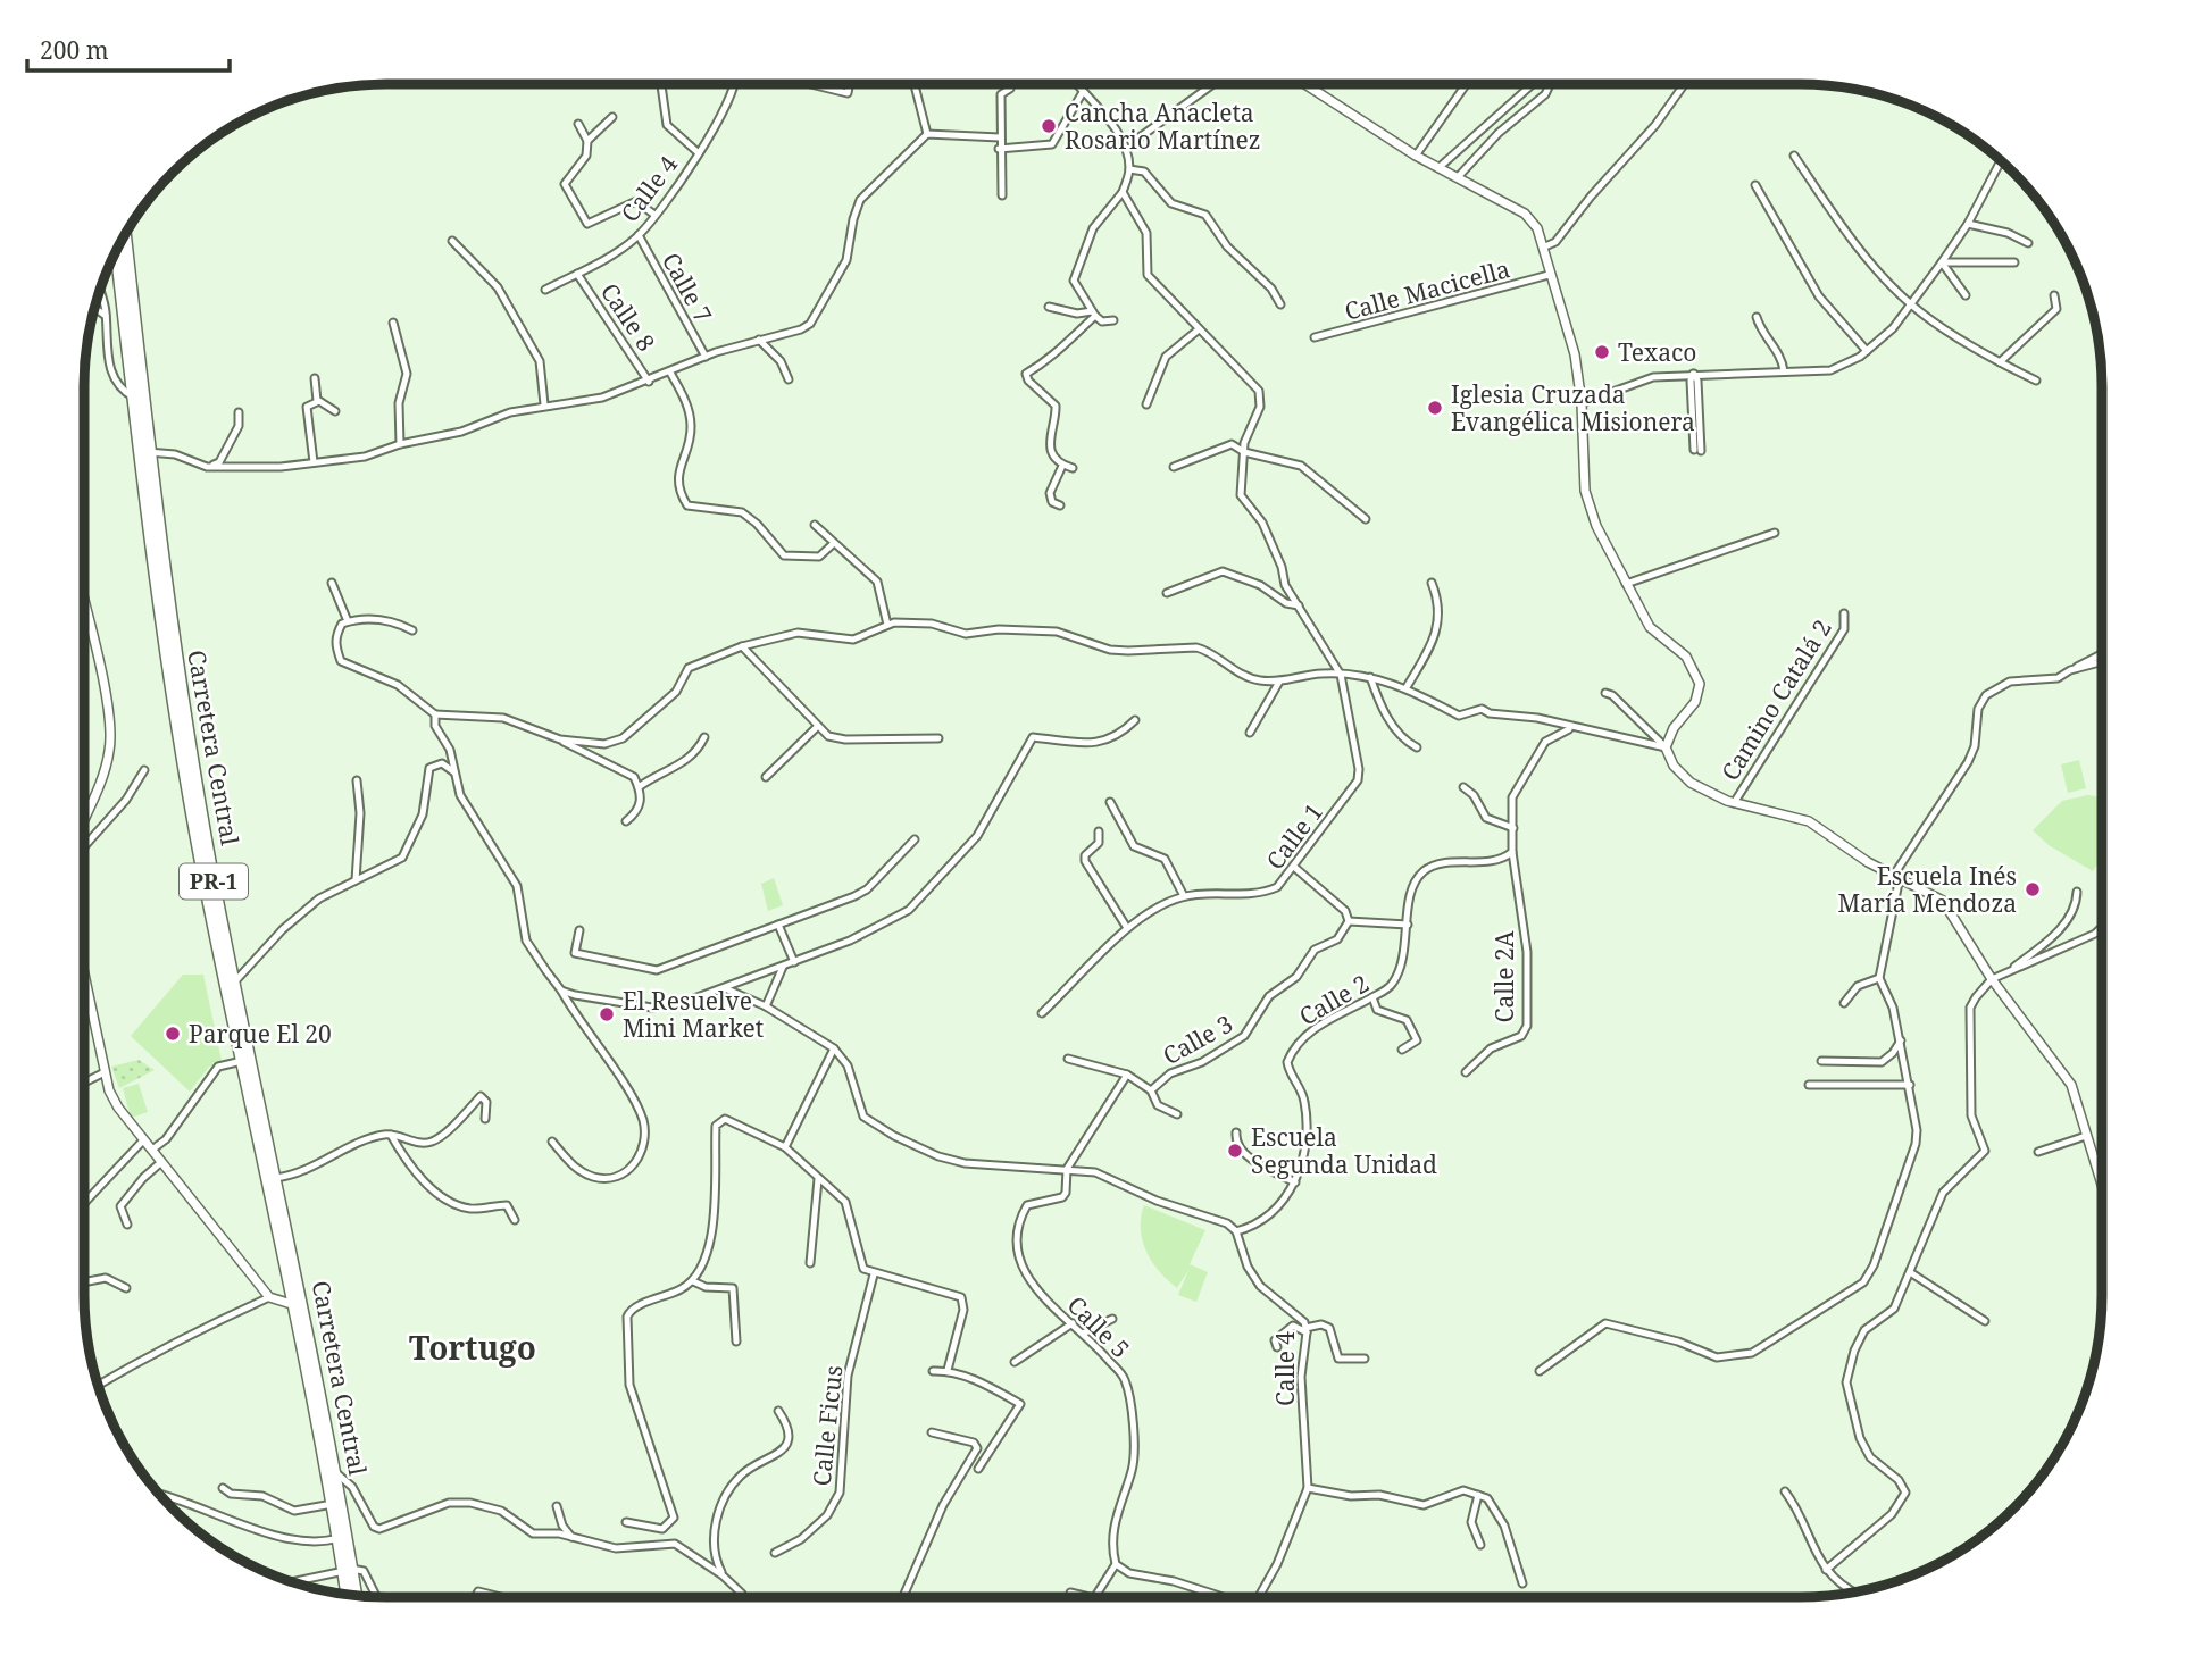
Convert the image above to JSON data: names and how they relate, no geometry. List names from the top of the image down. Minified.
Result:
{"streets":{"highway":["Carretera Central","PR-1"],"street":["Calle 4","Calle 7","Calle Macicella","Calle 8","Camino Catalá 2","Calle 1","Calle 2A","Calle 2","Calle 3","Calle 5","Calle Ficus"]},"crossings":[["Calle 4","Calle 7"],["Calle 4","Calle 8"],["Calle 4","Calle 2"],["Calle 2A","Calle 2"],["Calle 3","Calle 5"]],"districts":["Tortugo"],"places":["Cancha Anacleta Rosario Martínez","Texaco","Iglesia Cruzada Evangélica Misionera","Escuela Inés María Mendoza","El Resuelve Mini Market","Parque El 20","Escuela Segunda Unidad"],"scale_bar":"200 m"}
